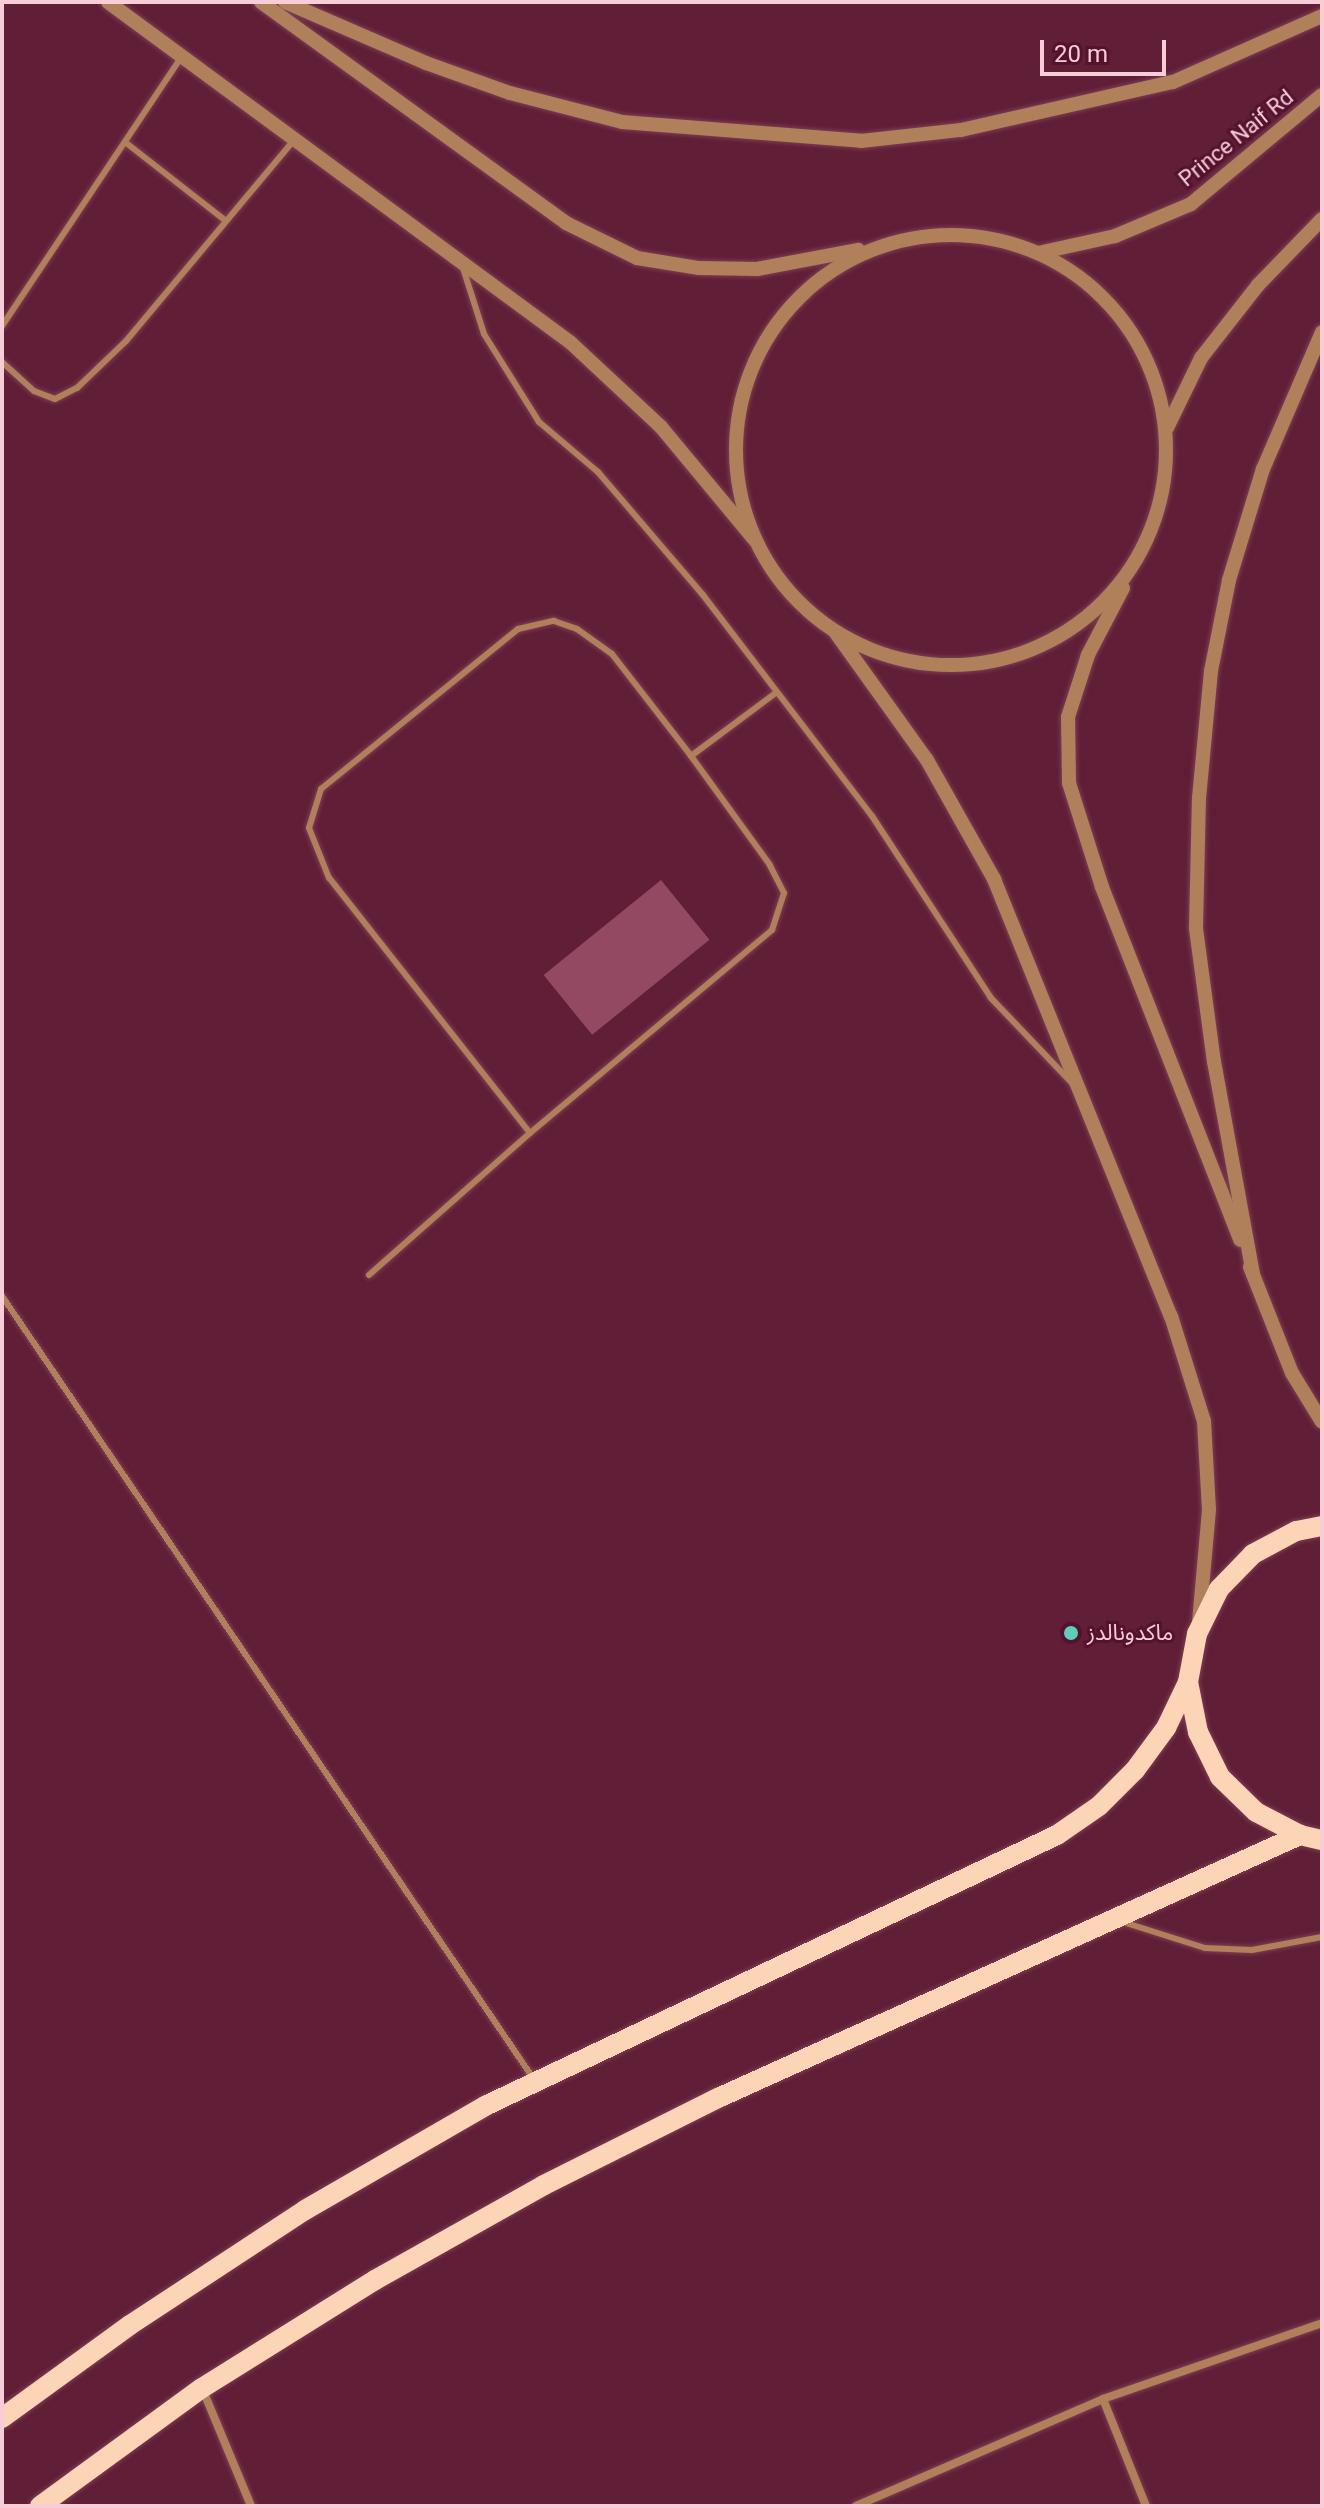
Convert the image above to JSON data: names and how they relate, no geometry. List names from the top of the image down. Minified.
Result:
{"streets":{"street":["Prince Naif Rd"]},"places":["ماكدونالدز"],"scale_bar":"20 m"}
